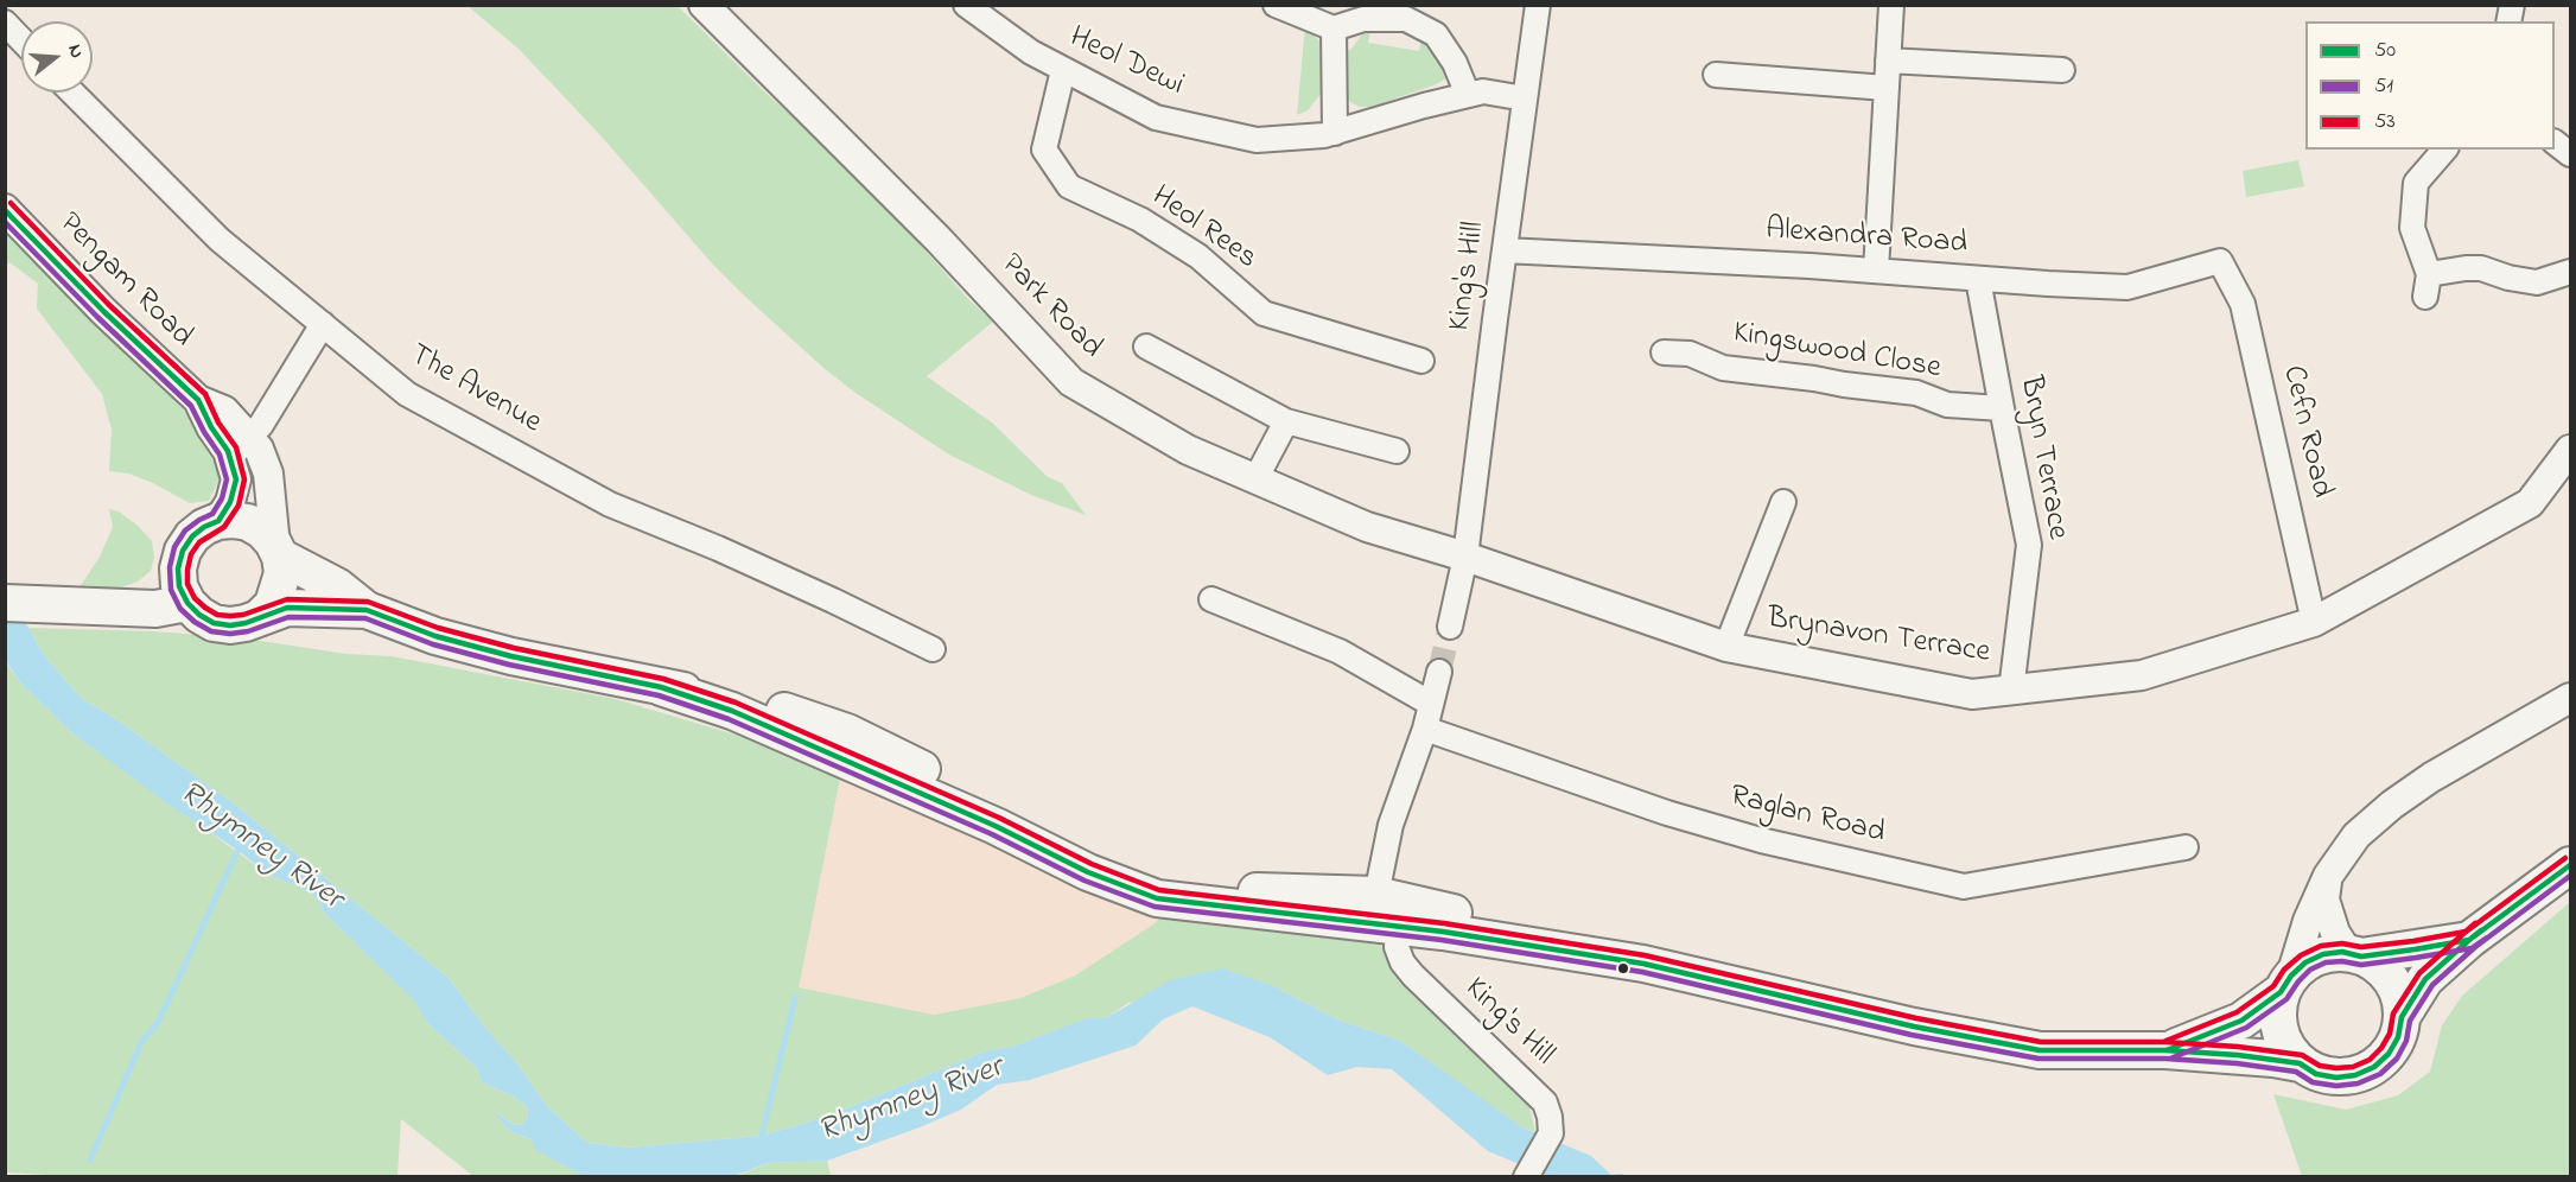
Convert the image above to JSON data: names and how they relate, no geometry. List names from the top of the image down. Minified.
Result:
{"streets":{"street":["Heol Dewi","Heol Rees","Alexandra Road","King's Hill","Pengam Road","Park Road","Kingswood Close","The Avenue","Cefn Road","Bryn Terrace","Brynavon Terrace","Raglan Road"]},"crossings":[["Heol Dewi","Heol Rees"],["Heol Dewi","King's Hill"],["Alexandra Road","King's Hill"],["Alexandra Road","Cefn Road"],["Alexandra Road","Bryn Terrace"],["King's Hill","Park Road"],["King's Hill","Brynavon Terrace"],["Park Road","Brynavon Terrace"],["Kingswood Close","Bryn Terrace"],["Cefn Road","Brynavon Terrace"],["Bryn Terrace","Brynavon Terrace"]],"water":["Rhymney River"],"lines":["transit line 53","transit line 50","transit line 51"],"legend":["50","51","53"],"north":"right"}
